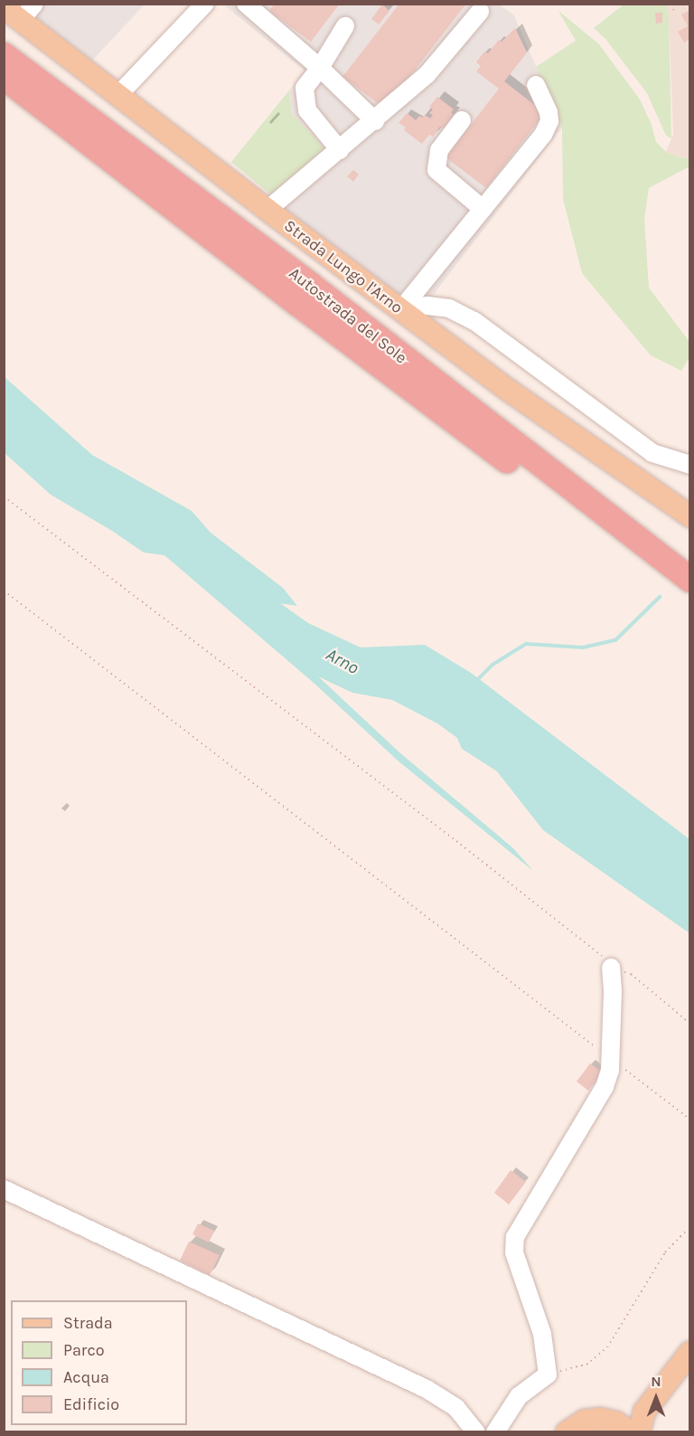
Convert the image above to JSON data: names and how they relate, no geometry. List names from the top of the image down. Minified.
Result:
{"streets":{"highway":["Autostrada del Sole"],"main road":["Strada Lungo l'Arno"]},"water":["Arno"],"legend":["Strada","Parco","Acqua","Edificio"],"north":"top"}
